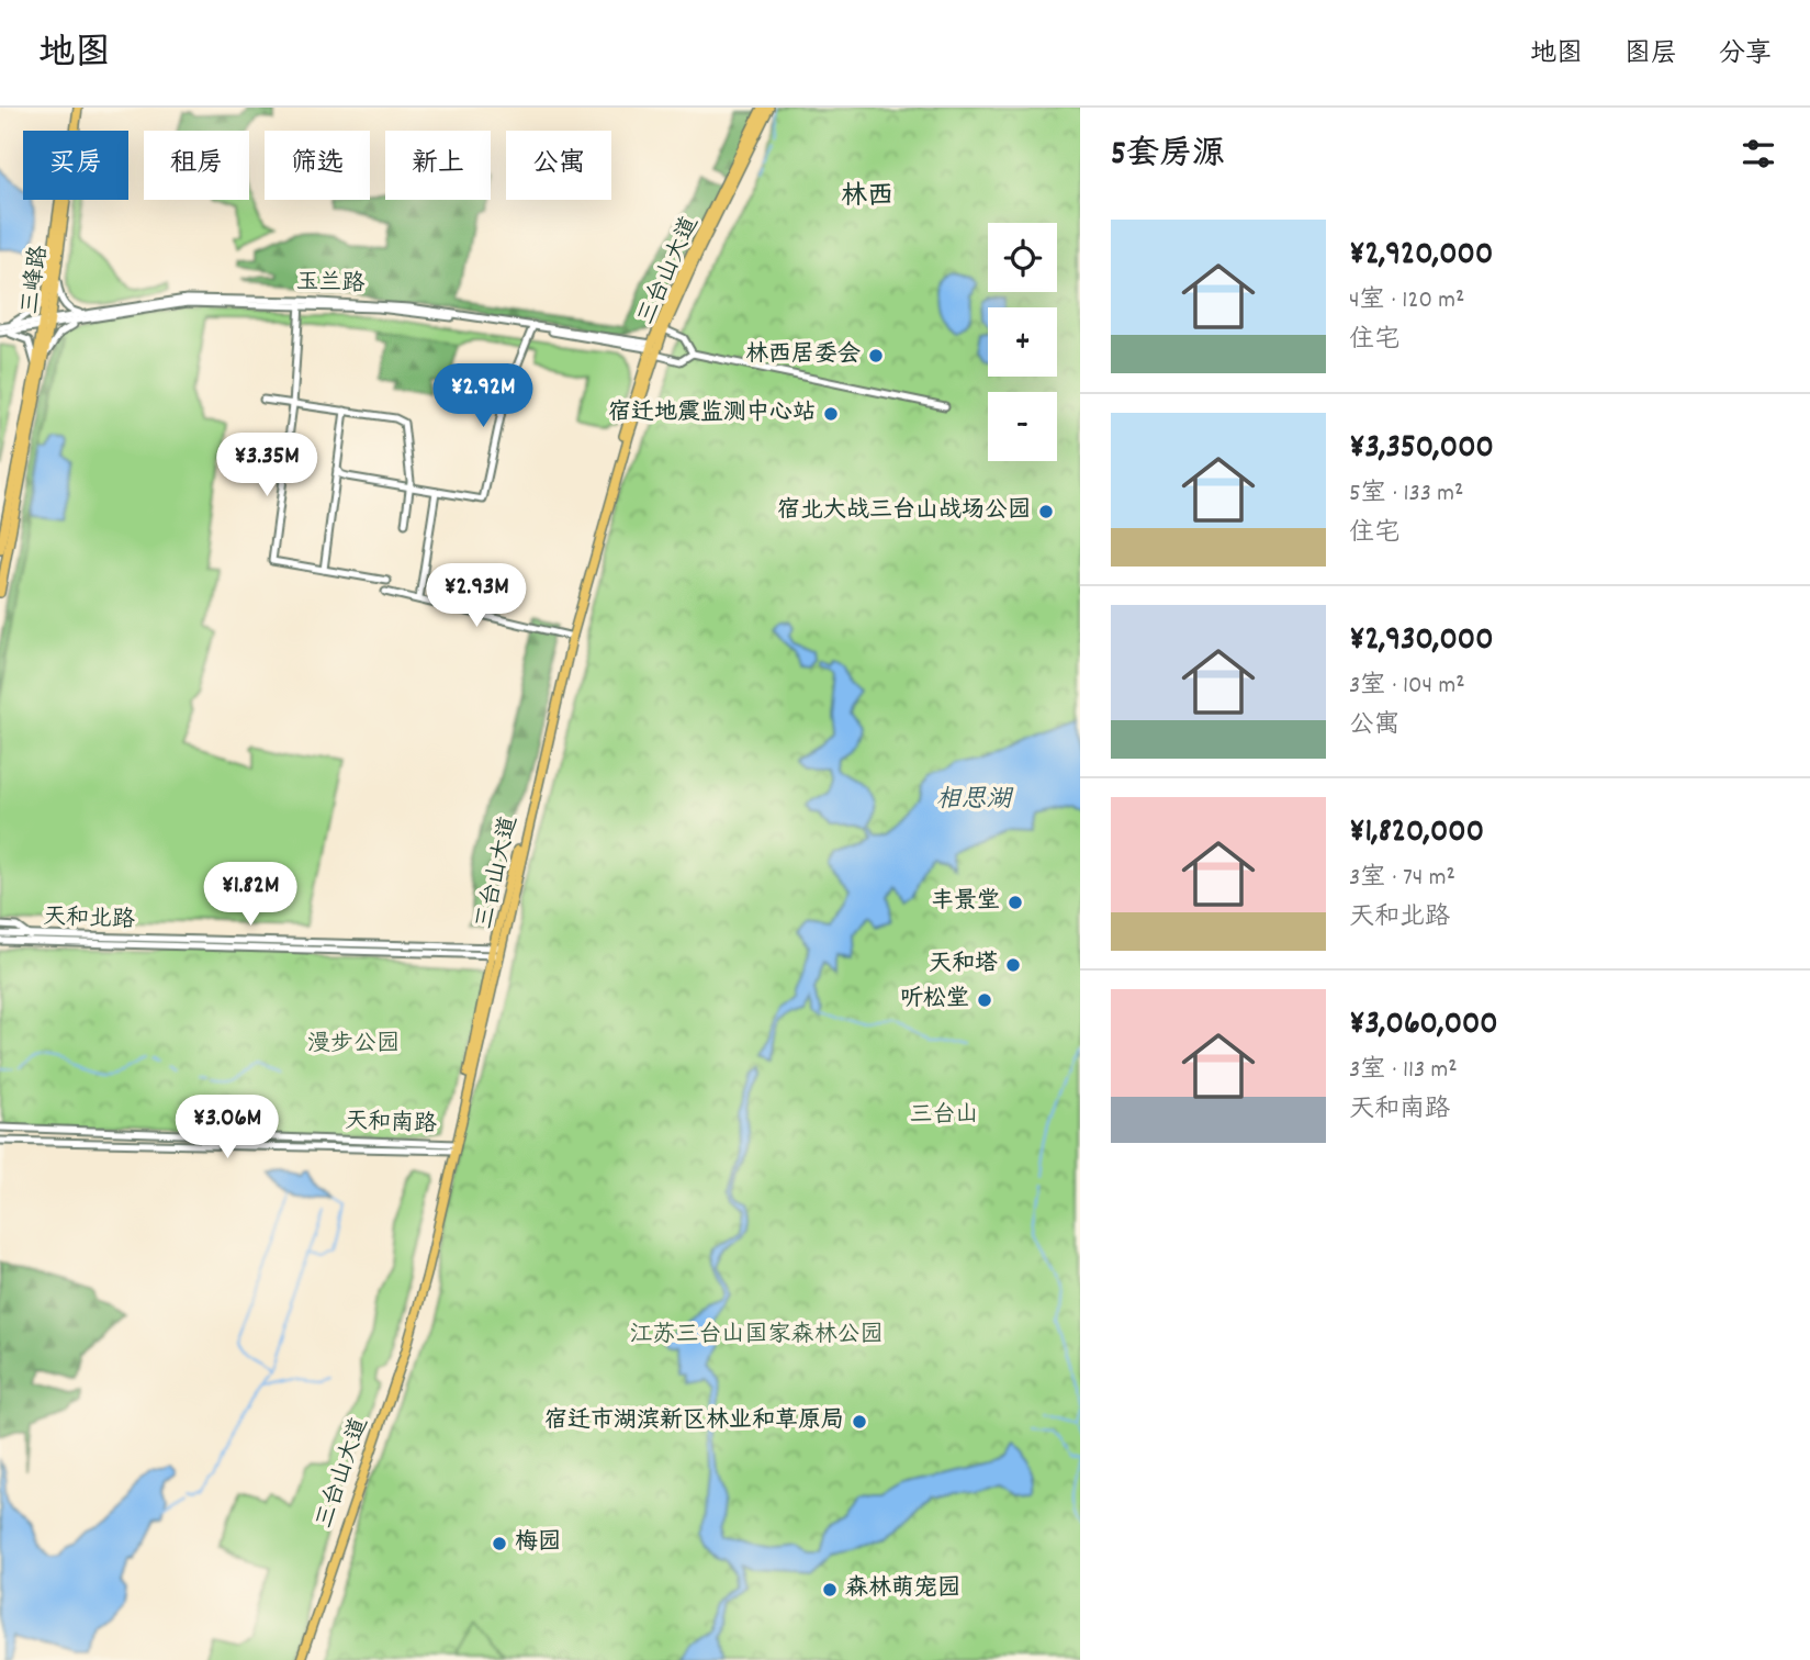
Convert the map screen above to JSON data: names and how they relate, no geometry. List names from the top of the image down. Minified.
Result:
{"streets":{"main road":["三台山大道","三峰路"],"street":["玉兰路","天和北路","天和南路"]},"crossings":[["三台山大道","玉兰路"],["三台山大道","天和北路"],["三台山大道","天和南路"],["三峰路","玉兰路"]],"districts":["林西"],"water":["相思湖"],"parks":["漫步公园","三台山","江苏三台山国家森林公园"],"places":["林西居委会","宿迁地震监测中心站","宿北大战三台山战场公园","丰景堂","天和塔","听松堂","宿迁市湖滨新区林业和草原局","梅园","森林萌宠园"],"page":{"header":"地图","nav":["地图","图层","分享"],"heading":"5套房源","chip":["买房","租房","筛选","新上","公寓"],"list":[{"name":"¥2,920,000","note":"4室 · 120 m² · 住宅"},{"name":"¥3,350,000","note":"5室 · 133 m² · 住宅"},{"name":"¥2,930,000","note":"3室 · 104 m² · 公寓"},{"name":"¥1,820,000","note":"3室 · 74 m² · 天和北路"},{"name":"¥3,060,000","note":"3室 · 113 m² · 天和南路"}],"map_buttons":["+","−"],"price":["¥2.92M","¥3.35M","¥2.93M","¥1.82M","¥3.06M"]}}
